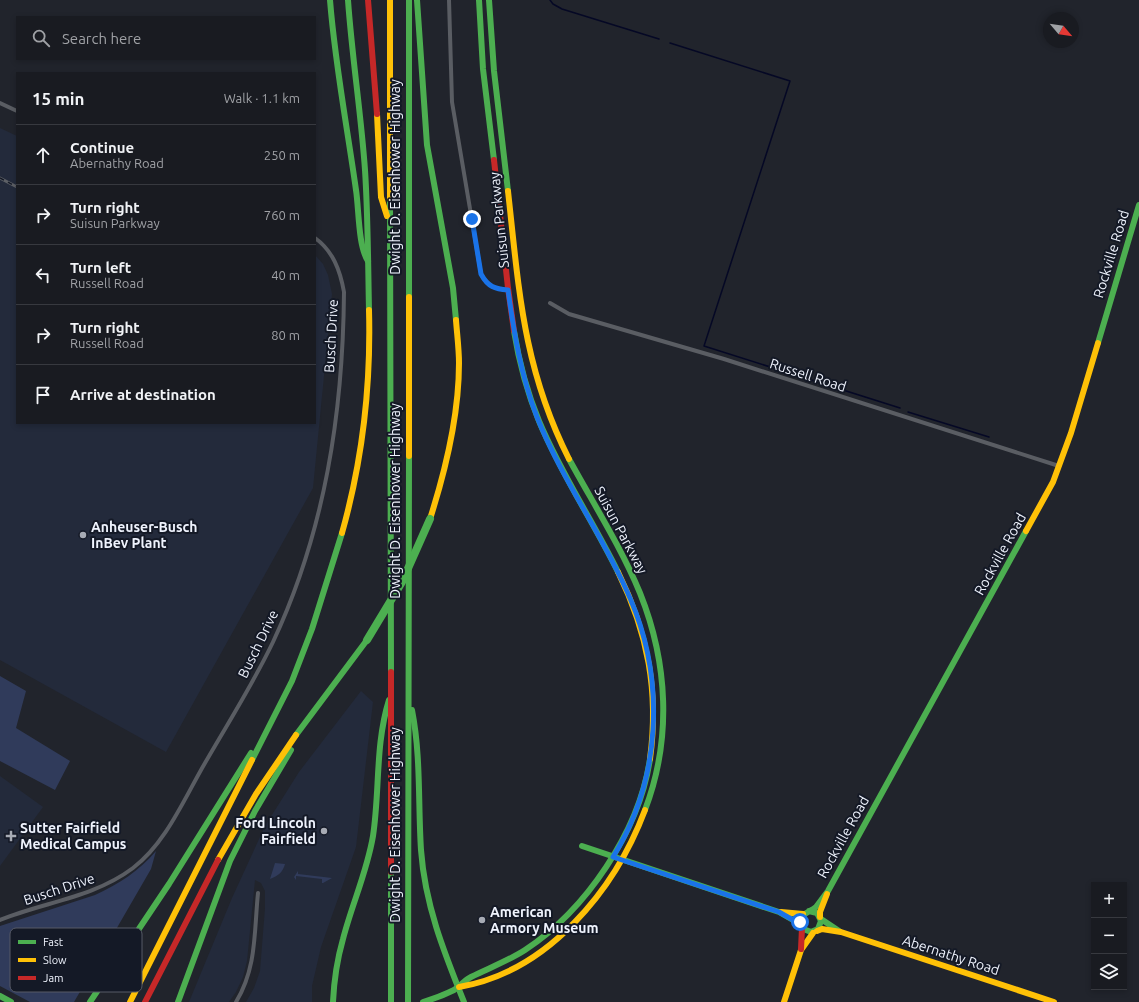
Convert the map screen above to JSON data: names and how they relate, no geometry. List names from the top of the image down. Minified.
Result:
{"streets":{"main road":["Dwight D. Eisenhower Highway","Suisun Parkway","Rockville Road","Abernathy Road"],"street":["Busch Drive","Russell Road"]},"crossings":[["Rockville Road","Russell Road"],["Rockville Road","Abernathy Road"]],"places":{"other":["Anheuser-Busch InBev Plant","Ford Lincoln Fairfield","American Armory Museum"],"health":["Sutter Fairfield Medical Campus"]},"legend":["Fast","Slow","Jam"],"north":"bottom right","page":{"search":"Search here","heading":["15 min","Walk · 1.1 km"],"list":[["Continue","Abernathy Road","250 m"],["Turn right","Suisun Parkway","760 m"],["Turn left","Russell Road","40 m"],["Turn right","Russell Road","80 m"],"Arrive at destination"],"map_buttons":["+","−"]}}
